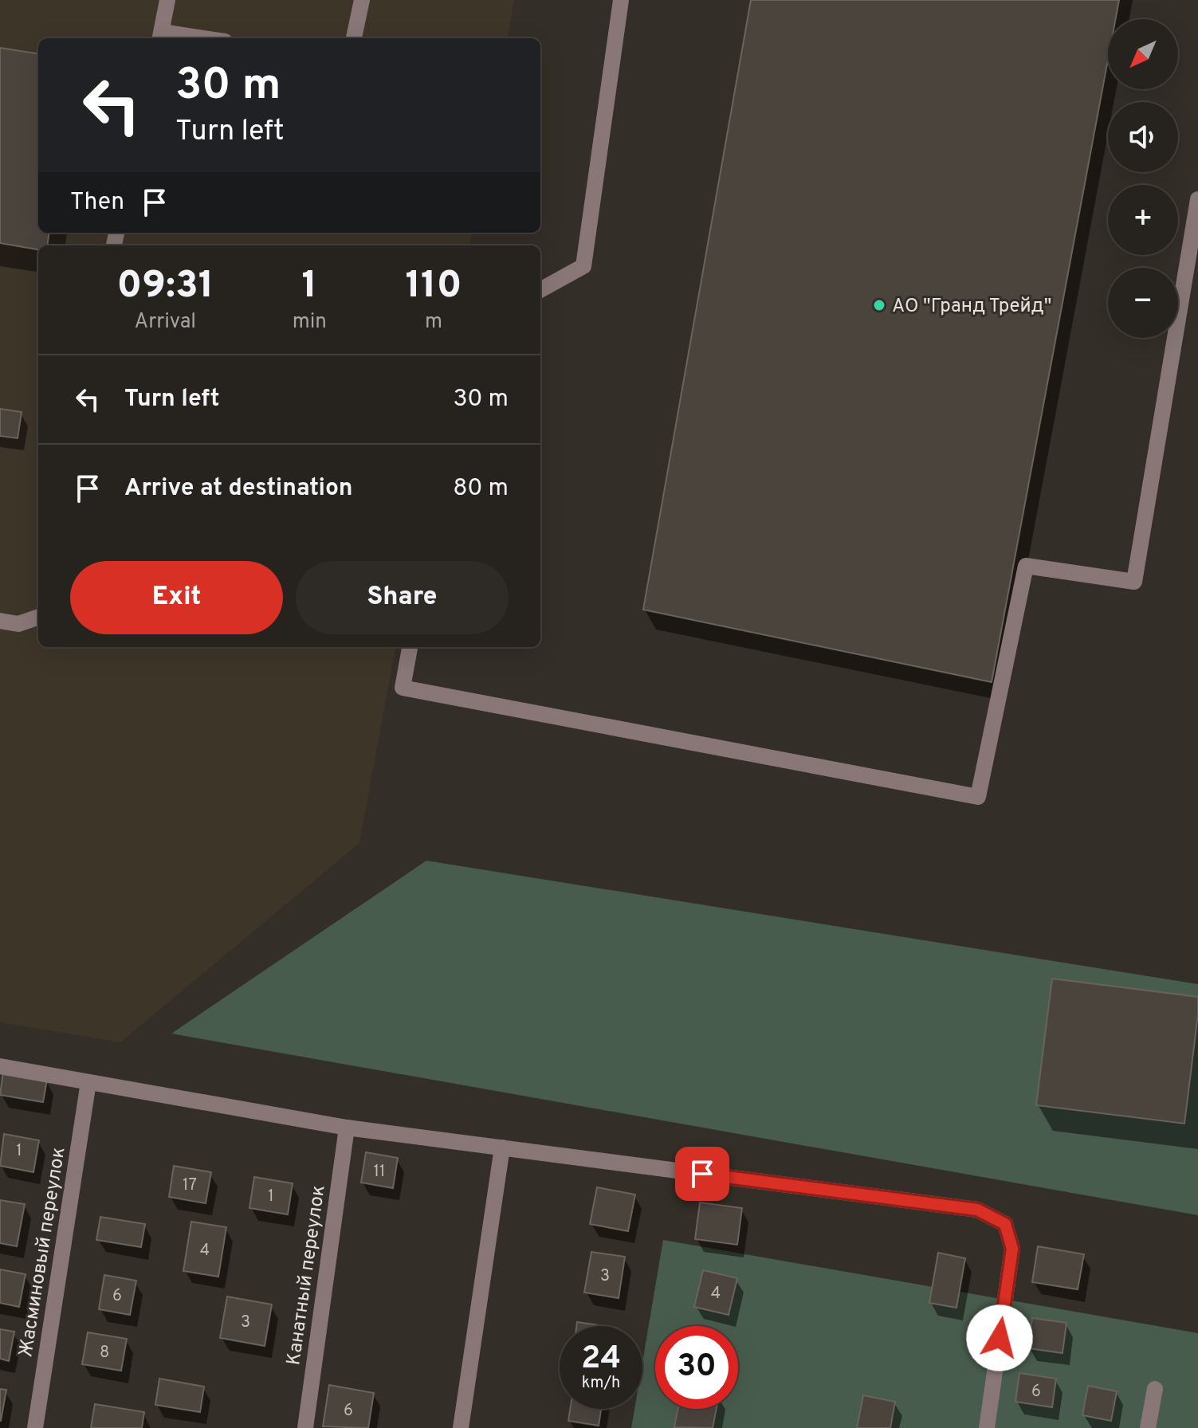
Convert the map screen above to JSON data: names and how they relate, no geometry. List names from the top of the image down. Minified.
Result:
{"streets":{"street":["Жасминовый переулок","Канатный переулок"]},"places":["АО \"Гранд Трейд\""],"house_numbers":["1","11","17","1","4","3","4","6","3","8","6","6"],"north":"bottom left","page":{"map_buttons":["+","−"],"turn":["30 m","Turn left"],"then":"Then","eta":["09:31","Arrival","1","min","110","m"],"list":[{"name":"Turn left","value":"30 m"},{"name":"Arrive at destination","value":"80 m"}],"buttons":["Exit","Share"],"speed":"24 km/h","limit":"30"}}
